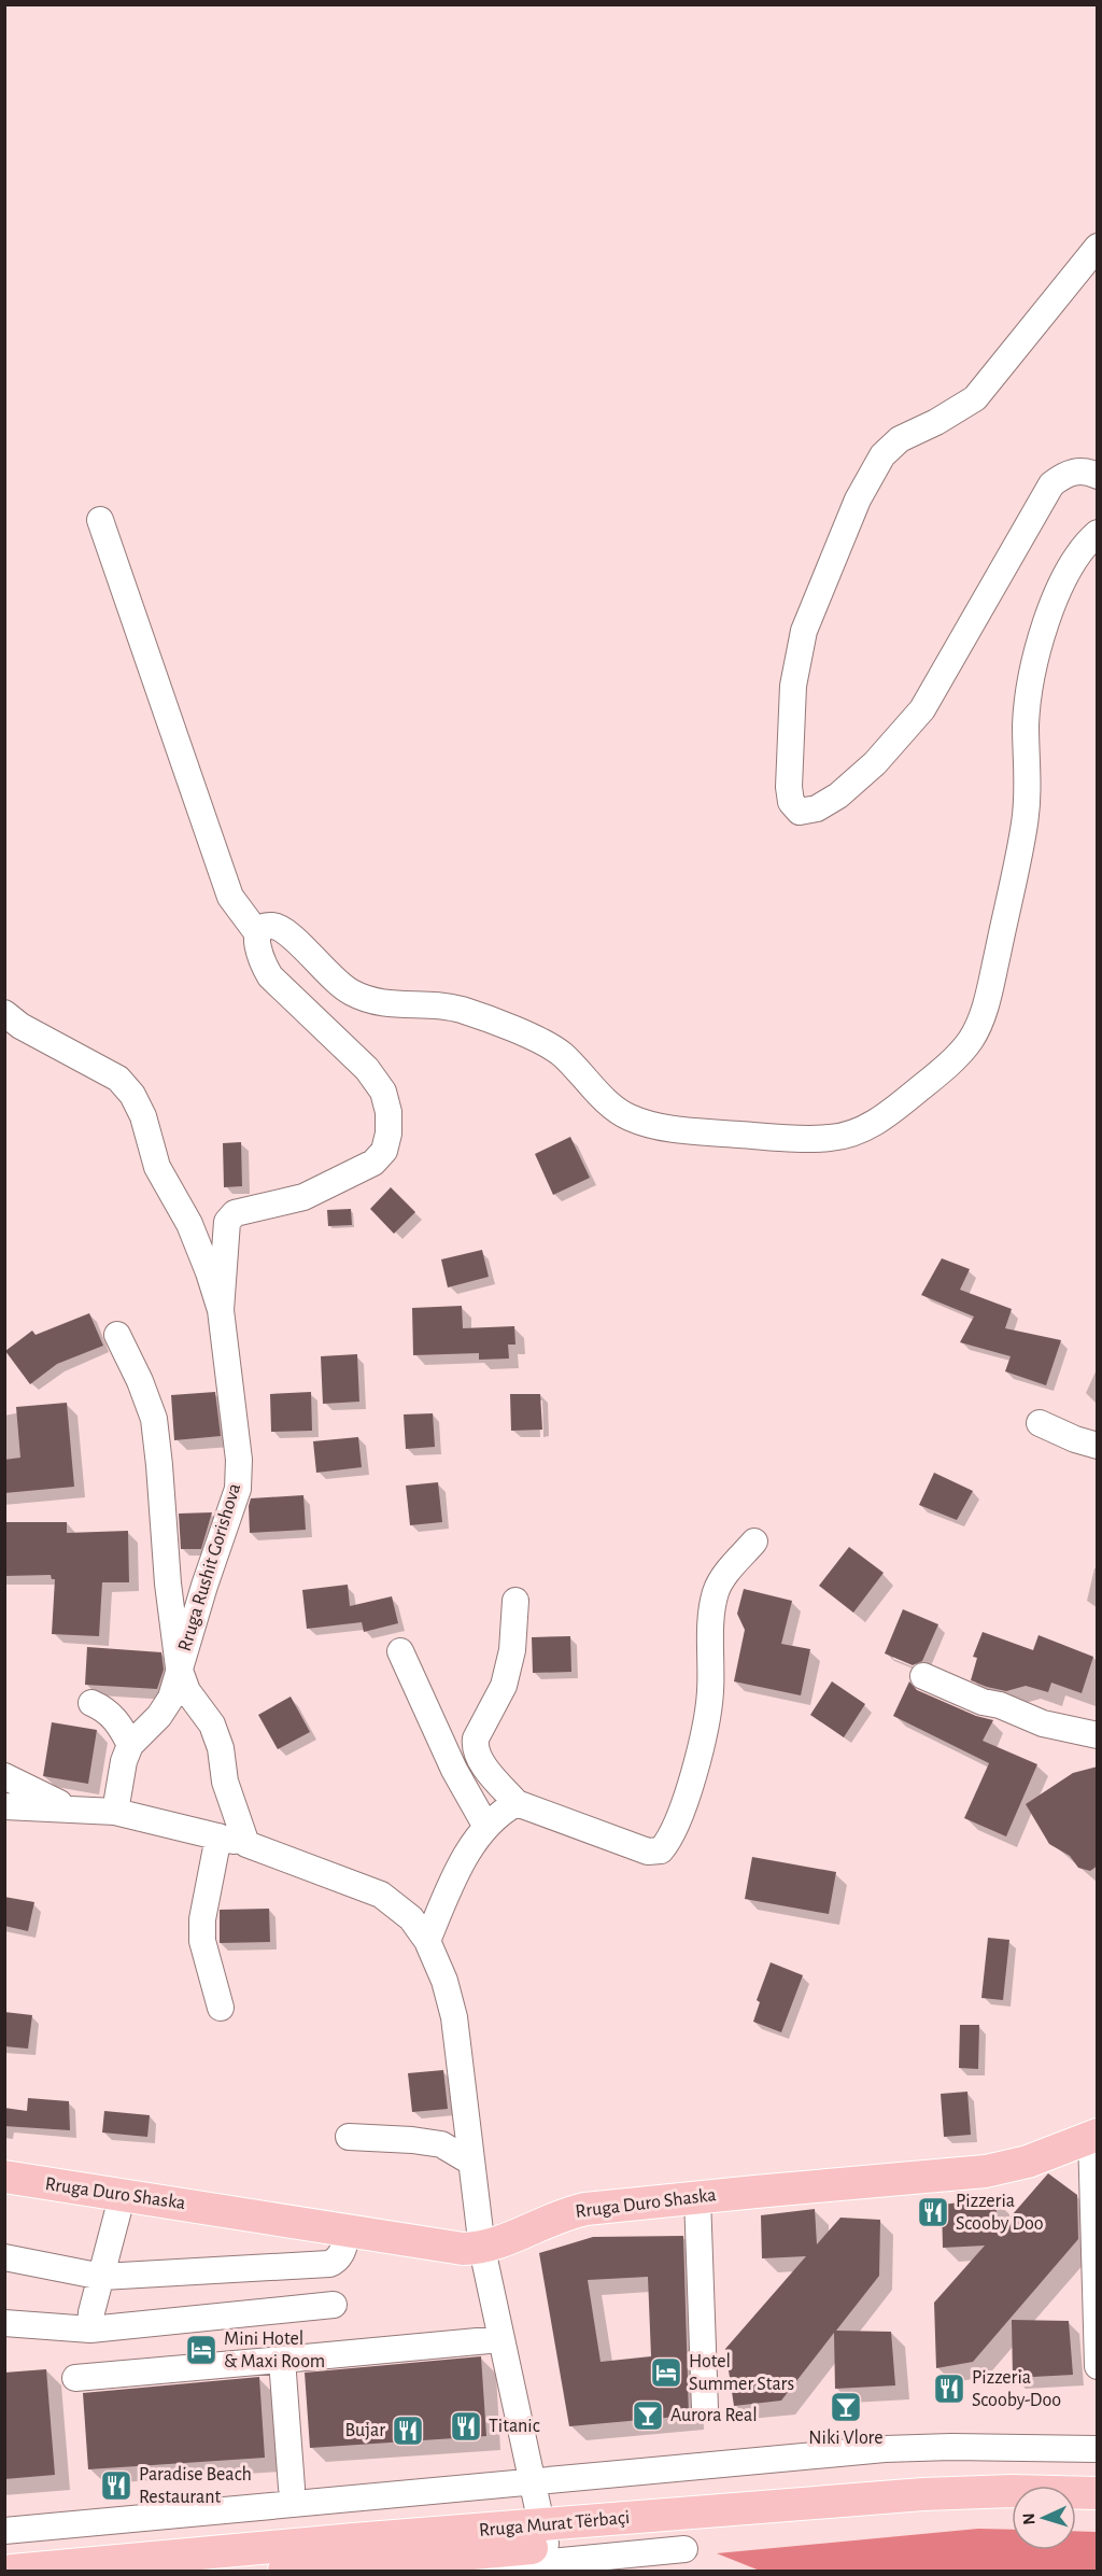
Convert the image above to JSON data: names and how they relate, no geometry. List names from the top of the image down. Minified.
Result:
{"streets":{"main road":["Rruga Duro Shaska","Rruga Murat Tërbaçi"],"street":["Rruga Rushit Gorishova"]},"places":{"restaurant":["Pizzeria Scooby Doo","Pizzeria Scooby-Doo","Titanic","Bujar","Paradise Beach Restaurant"],"hotel":["Mini Hotel & Maxi Room","Hotel Summer Stars"],"bar":["Niki Vlore","Aurora Real"]},"north":"left"}
